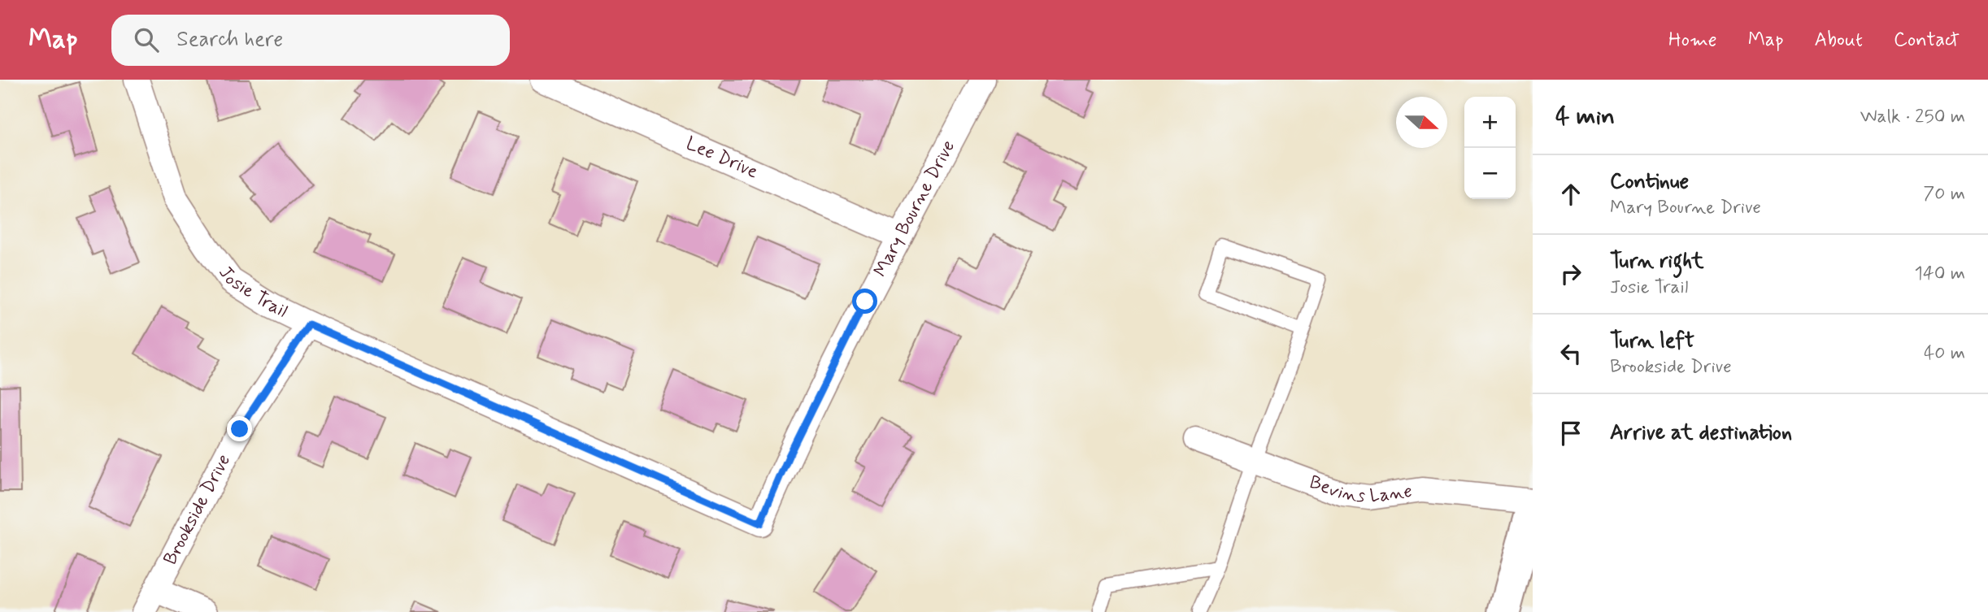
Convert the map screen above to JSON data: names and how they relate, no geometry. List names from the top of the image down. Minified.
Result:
{"streets":{"street":["Lee Drive","Mary Bourne Drive","Josie Trail","Bevins Lane","Brookside Drive"]},"crossings":[["Lee Drive","Mary Bourne Drive"],["Mary Bourne Drive","Josie Trail"],["Josie Trail","Brookside Drive"]],"north":"right","page":{"header":"Map","search":"Search here","nav":["Home","Map","About","Contact"],"heading":["4 min","Walk · 250 m"],"map_buttons":["+","−"],"list":[["Continue","Mary Bourne Drive","70 m"],["Turn right","Josie Trail","140 m"],["Turn left","Brookside Drive","40 m"],"Arrive at destination"]}}
